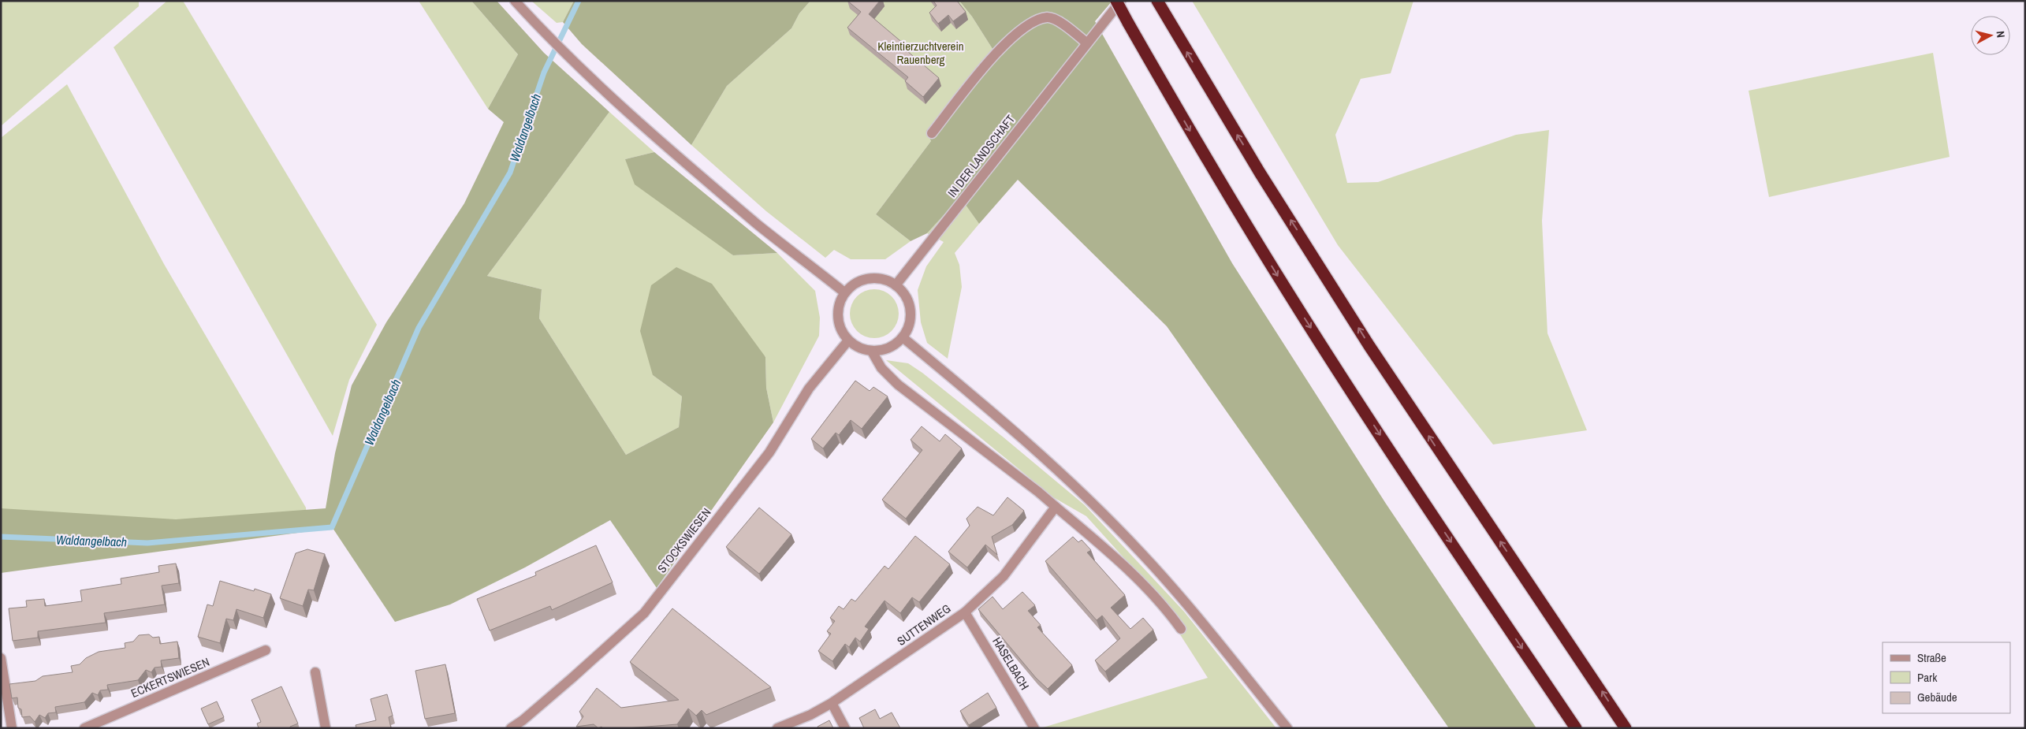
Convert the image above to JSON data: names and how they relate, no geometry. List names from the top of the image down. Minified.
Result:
{"streets":{"street":["IN DER LANDSCHAFT","STOCKSWIESEN","SUTTENWEG","HASELBACH","ECKERTSWIESEN"]},"crossings":[["IN DER LANDSCHAFT","STOCKSWIESEN"],["SUTTENWEG","HASELBACH"]],"water":["Waldangelbach"],"parks":["Kleintierzuchtverein Rauenberg"],"legend":["Straße","Park","Gebäude"],"north":"right"}
